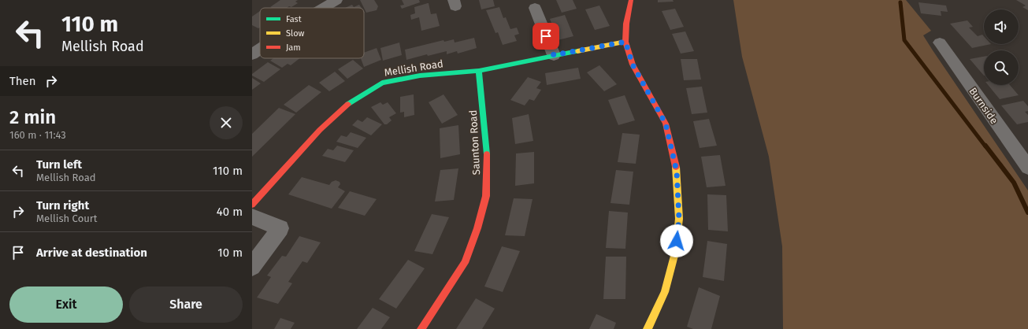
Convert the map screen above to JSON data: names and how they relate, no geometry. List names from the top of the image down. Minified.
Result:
{"streets":{"street":["Mellish Road","Burnside","Saunton Road"]},"crossings":[["Mellish Road","Saunton Road"]],"legend":["Fast","Slow","Jam"],"page":{"turn":["110 m","Mellish Road"],"then":"Then","heading":["2 min","160 m · 11:43"],"list":[{"name":"Turn left","note":"Mellish Road","value":"110 m"},{"name":"Turn right","note":"Mellish Court","value":"40 m"},{"name":"Arrive at destination","value":"10 m"}],"buttons":["Exit","Share"]}}
